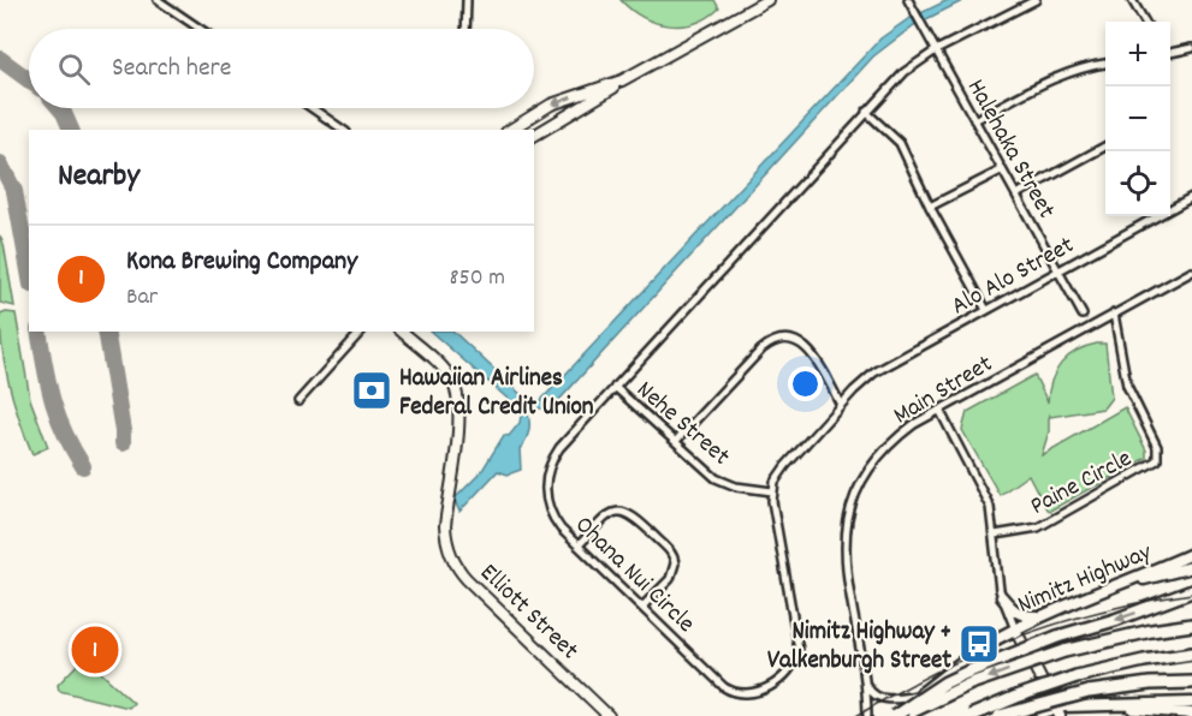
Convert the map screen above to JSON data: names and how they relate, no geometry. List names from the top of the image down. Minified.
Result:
{"streets":{"main road":["Nimitz Highway"],"street":["Halehaka Street","Alo Alo Street","Main Street","Nehe Street","Paine Circle","Ohana Nui Circle","Elliott Street"]},"crossings":[["Halehaka Street","Alo Alo Street"],["Halehaka Street","Ohana Nui Circle"],["Main Street","Paine Circle"],["Main Street","Nimitz Highway"],["Nehe Street","Ohana Nui Circle"]],"places":{"bank":["Hawaiian Airlines Federal Credit Union"],"bus stop":["Nimitz Highway + Valkenburgh Street"]},"page":{"map_buttons":["+","−"],"search":"Search here","heading":"Nearby","list":[{"mark":"1","name":"Kona Brewing Company","note":"Bar","value":"850 m"}],"pins":"1"}}
